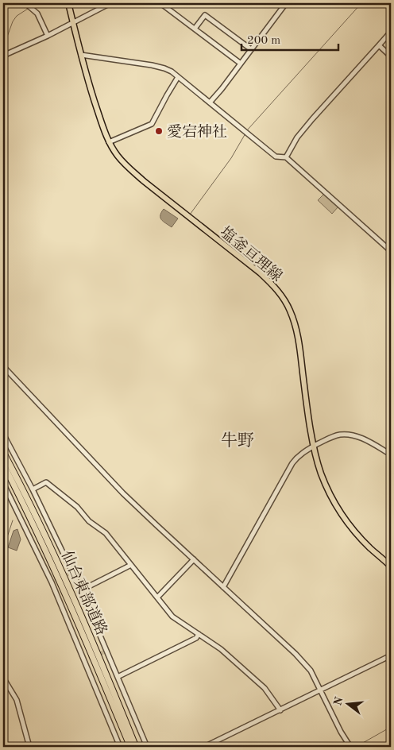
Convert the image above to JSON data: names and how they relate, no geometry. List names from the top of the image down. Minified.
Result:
{"streets":{"highway":["仙台東部道路"],"main road":["塩釜亘理線"]},"districts":["牛野"],"places":["愛宕神社"],"scale_bar":"200 m","north":"left"}
